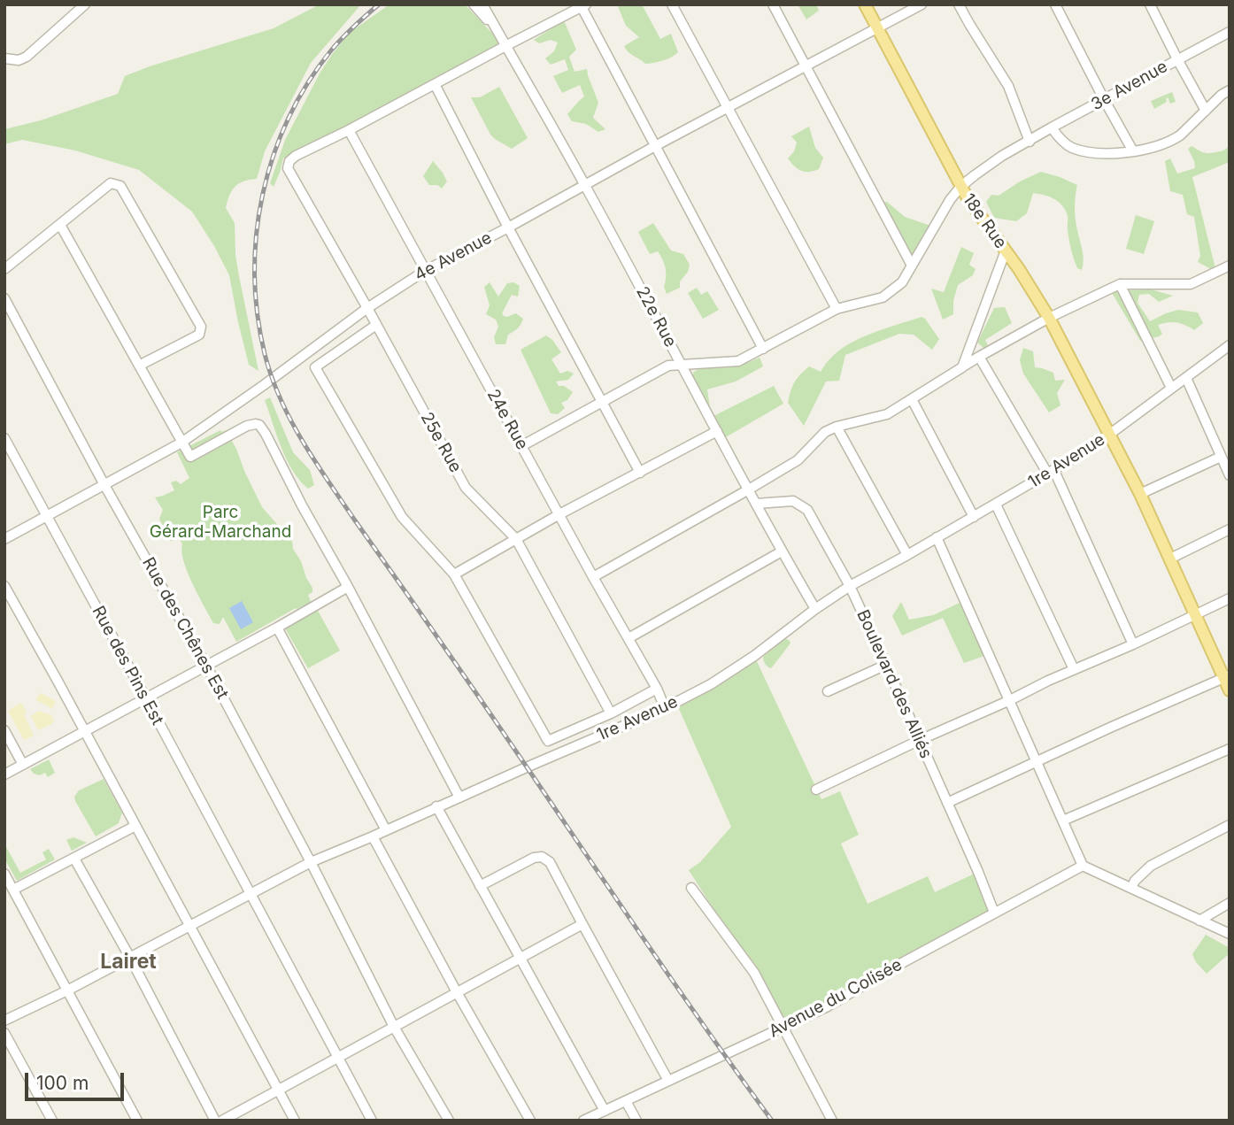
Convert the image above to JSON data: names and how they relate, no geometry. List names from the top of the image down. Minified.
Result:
{"streets":{"main road":["18e Rue"],"street":["3e Avenue","4e Avenue","22e Rue","24e Rue","25e Rue","1re Avenue","Rue des Chênes Est","Rue des Pins Est","Boulevard des Alliés","Avenue du Colisée"]},"crossings":[["3e Avenue","18e Rue"],["3e Avenue","22e Rue"],["3e Avenue","24e Rue"],["18e Rue","4e Avenue"],["18e Rue","1re Avenue"],["4e Avenue","22e Rue"],["4e Avenue","24e Rue"],["4e Avenue","25e Rue"],["4e Avenue","Rue des Chênes Est"],["4e Avenue","Rue des Pins Est"],["22e Rue","1re Avenue"],["22e Rue","Boulevard des Alliés"],["24e Rue","25e Rue"],["24e Rue","1re Avenue"],["25e Rue","1re Avenue"],["1re Avenue","Rue des Chênes Est"],["1re Avenue","Rue des Pins Est"],["1re Avenue","Boulevard des Alliés"],["Boulevard des Alliés","Avenue du Colisée"]],"districts":["Lairet"],"parks":["Parc Gérard-Marchand"],"scale_bar":"100 m"}
